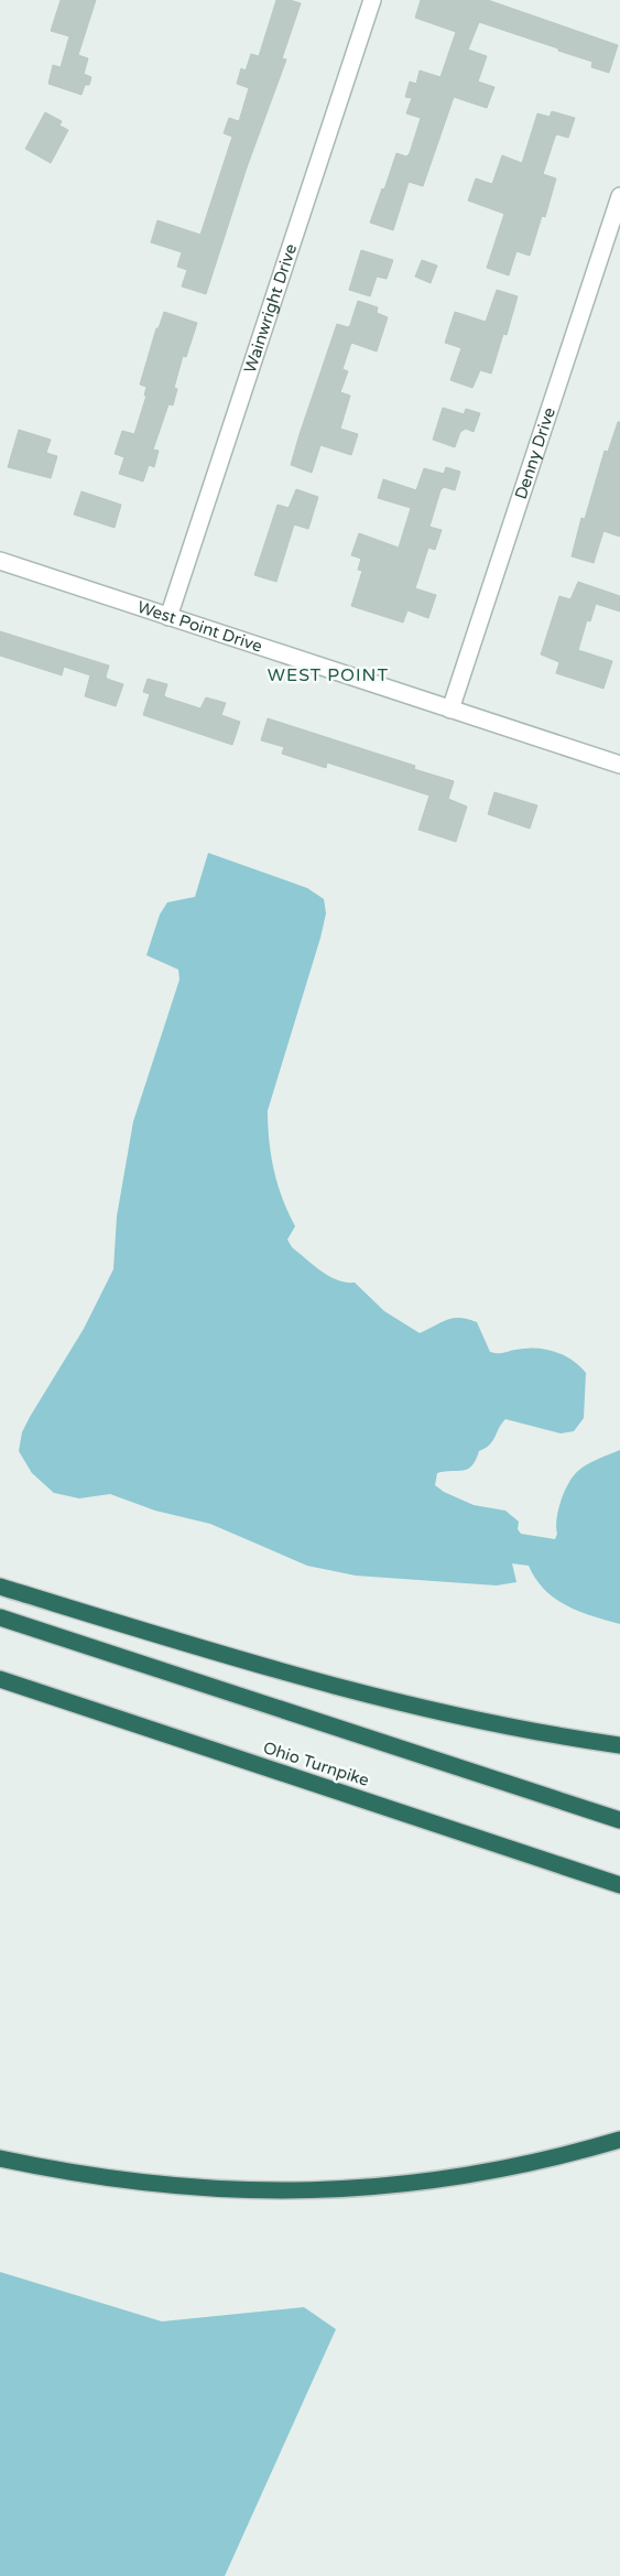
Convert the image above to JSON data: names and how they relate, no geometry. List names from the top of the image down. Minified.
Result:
{"streets":{"highway":["Ohio Turnpike"],"street":["Wainwright Drive","Denny Drive","West Point Drive"]},"crossings":[["Wainwright Drive","West Point Drive"],["Denny Drive","West Point Drive"]],"districts":["WEST POINT"]}
